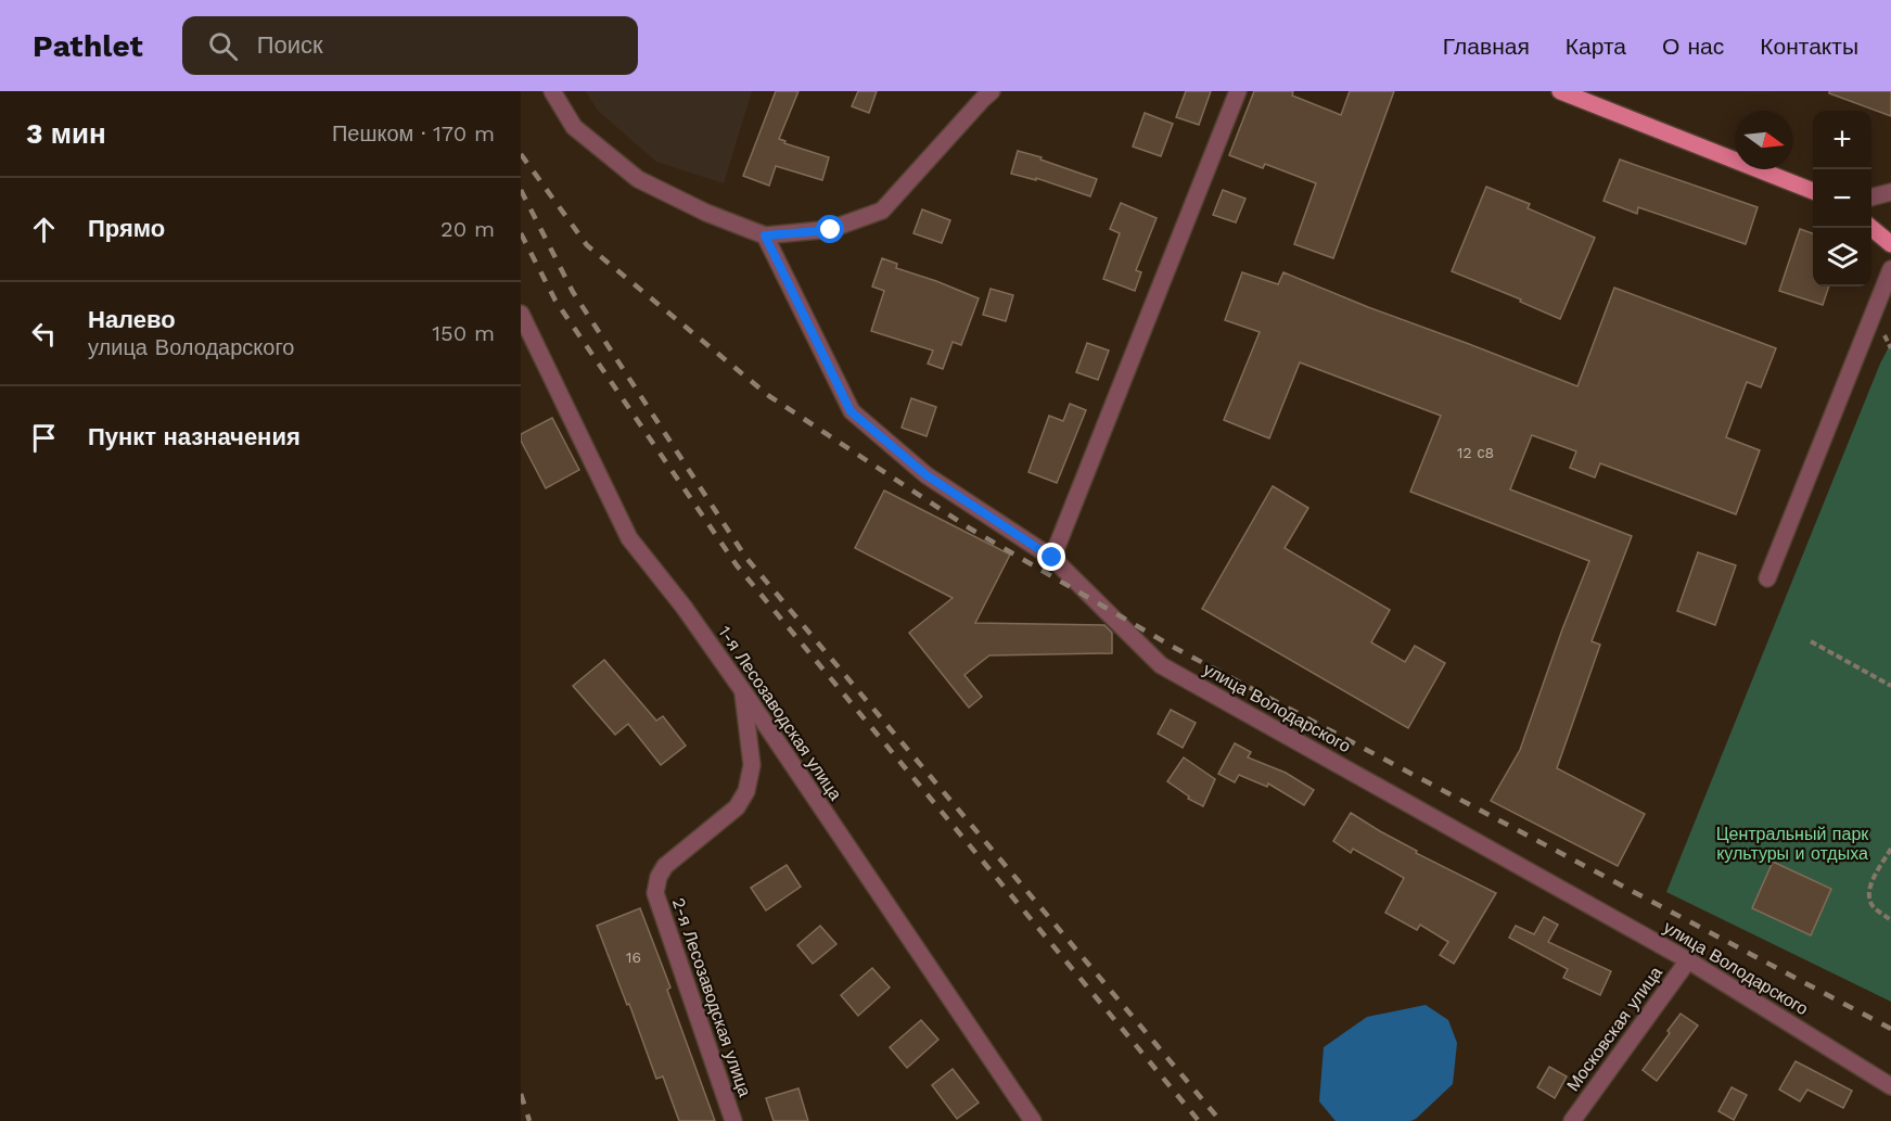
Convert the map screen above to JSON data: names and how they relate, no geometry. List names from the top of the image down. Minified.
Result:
{"streets":{"street":["улица Володарского","1-я Лесозаводская улица","2-я Лесозаводская улица","Московская улица"]},"crossings":[["улица Володарского","Московская улица"],["1-я Лесозаводская улица","2-я Лесозаводская улица"]],"parks":["Центральный парк культуры и отдыха"],"house_numbers":["12 с8","16"],"north":"right","page":{"header":"Pathlet","search":"Поиск","nav":["Главная","Карта","О нас","Контакты"],"heading":["3 мин","Пешком · 170 m"],"map_buttons":["+","−"],"list":[["Прямо","20 m"],["Налево","улица Володарского","150 m"],"Пункт назначения"]}}
